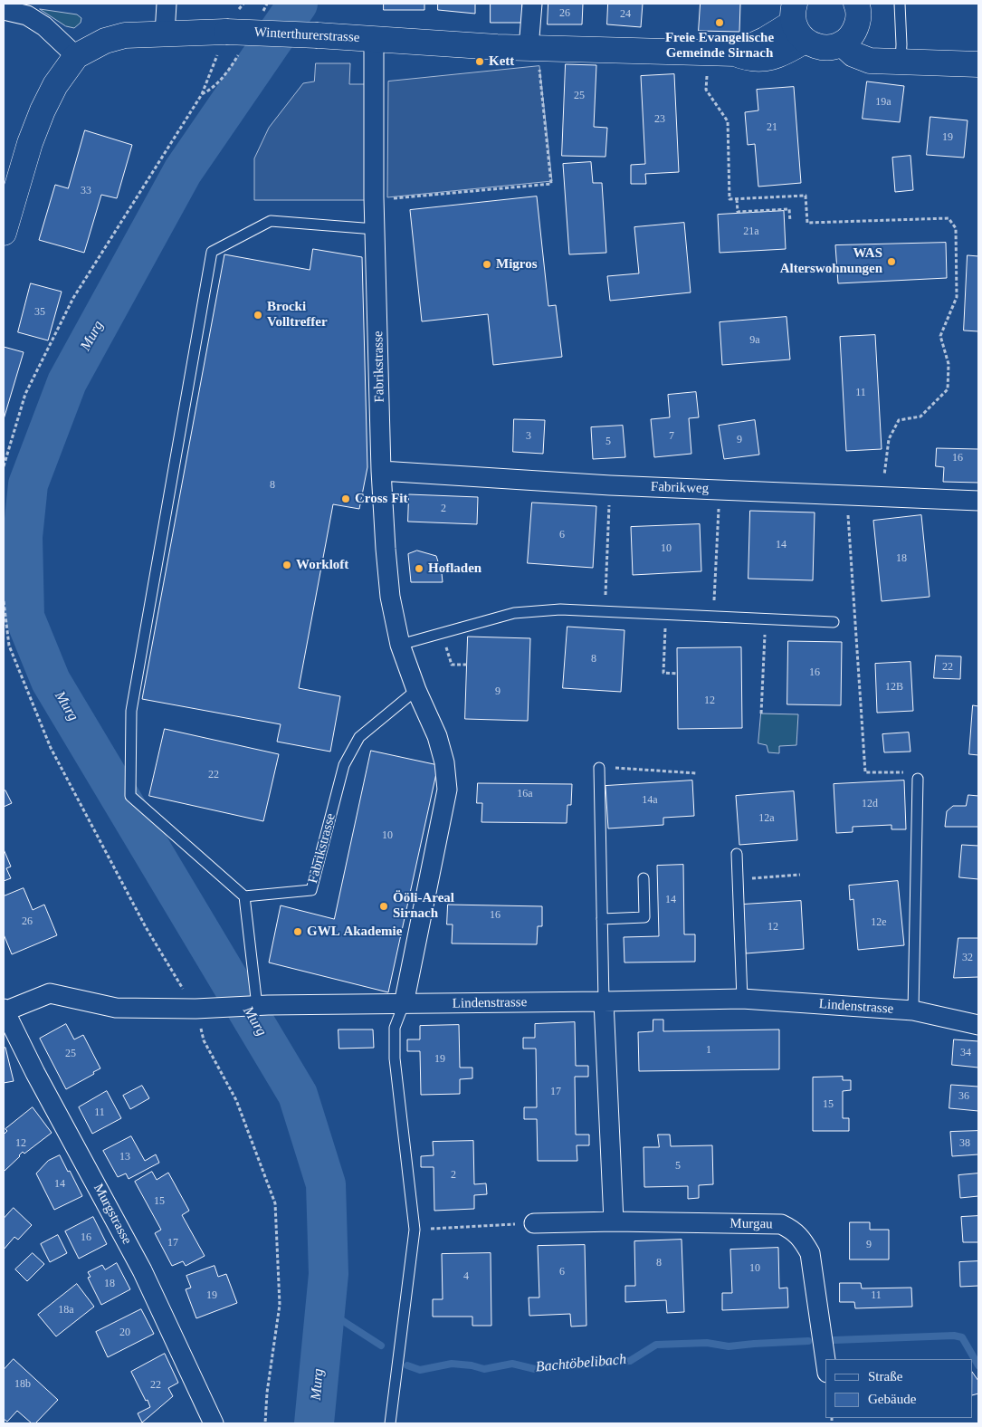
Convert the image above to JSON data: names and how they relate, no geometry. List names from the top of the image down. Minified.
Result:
{"streets":{"street":["Winterthurerstrasse","Fabrikstrasse","Fabrikweg","Lindenstrasse","Murgstrasse","Murgau"]},"crossings":[["Winterthurerstrasse","Fabrikstrasse"],["Fabrikstrasse","Fabrikweg"],["Fabrikstrasse","Lindenstrasse"],["Lindenstrasse","Murgstrasse"]],"water":["Murg","Bachtöbelibach"],"places":["Freie Evangelische Gemeinde Sirnach","Kett","WAS Alterswohnungen","Migros","Brocki Volltreffer","Cross Fit","Workloft","Hofladen","Ööli-Areal Sirnach","GWL Akademie"],"house_numbers":["26","24","25","19a","23","21","19","33","21a","35","9a","11","3","7","9","5","16","8","2","6","14","10","18","8","22","16","12B","9","12","22","16a","14a","12d","12a","10","14","16","26","12e","12","32","1","34","25","19","17","36","15","11","12","38","13","5","2","14","15","16","17","9","8","10","6","4","18","19","11","18a","20","18b","22"],"legend":["Straße","Gebäude"]}
